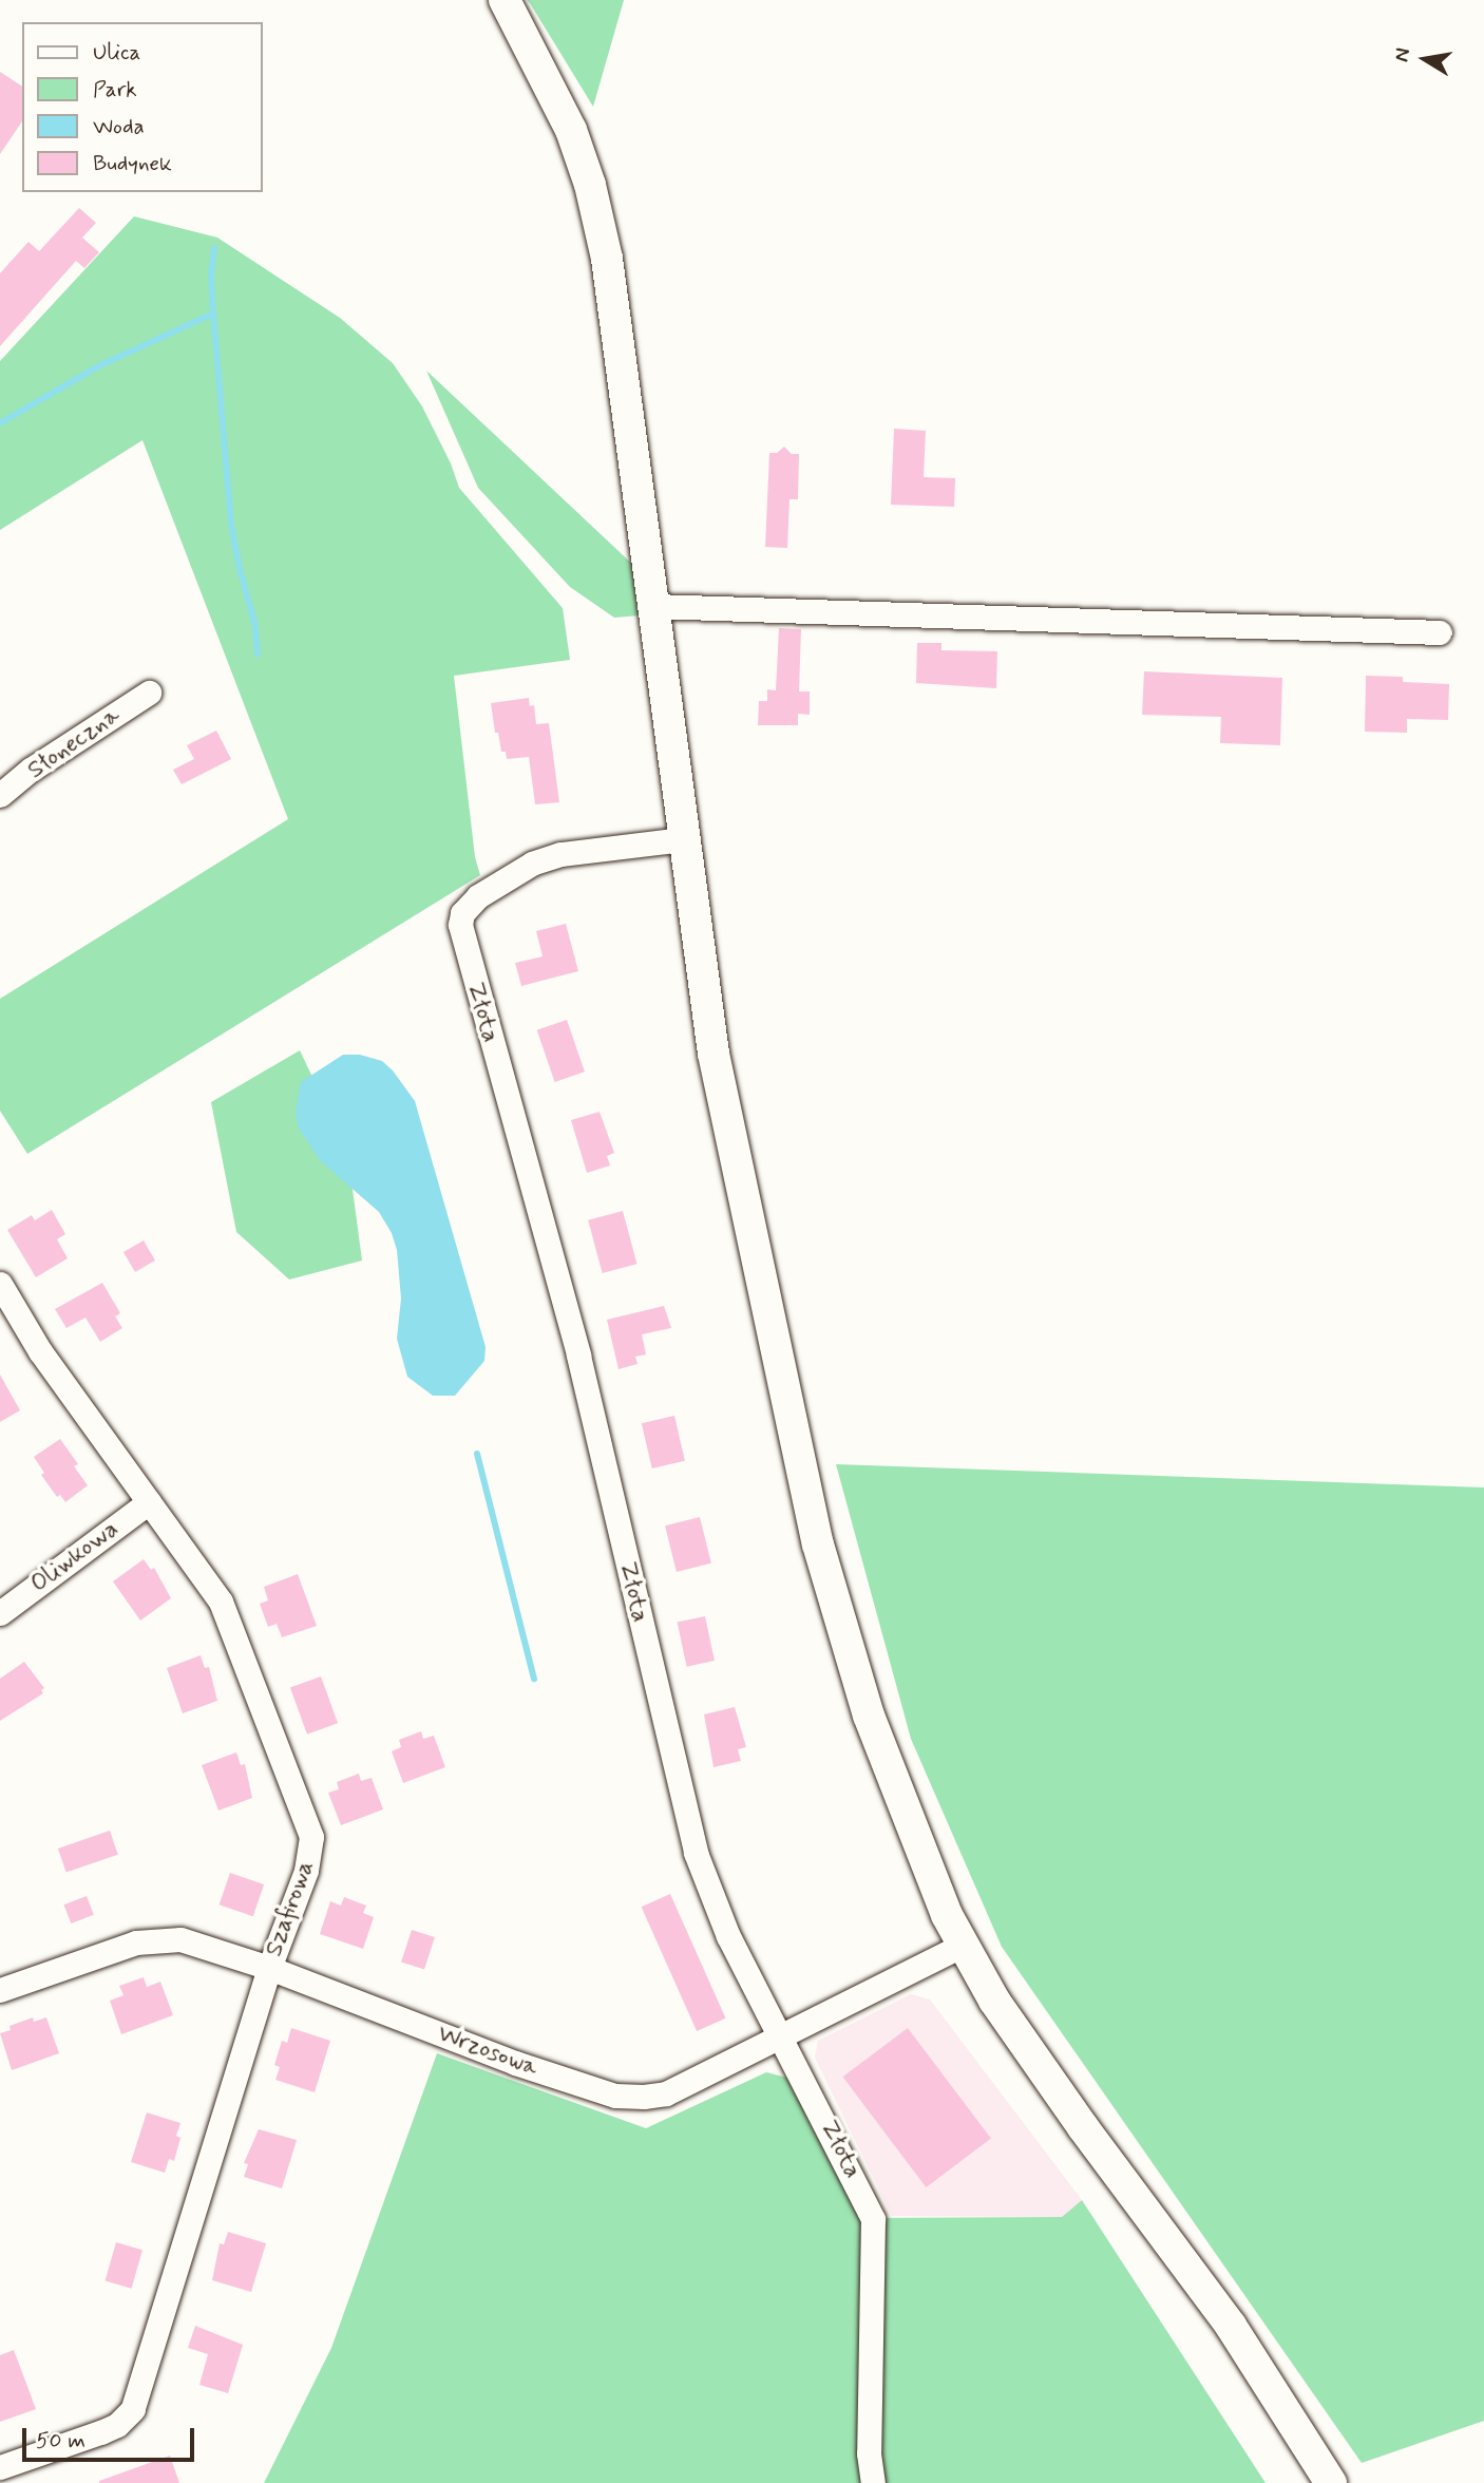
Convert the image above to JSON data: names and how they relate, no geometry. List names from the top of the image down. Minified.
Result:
{"streets":{"street":["Słoneczna","Złota","Oliwkowa","Szafirowa","Wrzosowa"]},"crossings":[["Złota","Wrzosowa"],["Oliwkowa","Szafirowa"],["Szafirowa","Wrzosowa"]],"legend":["Ulica","Park","Woda","Budynek"],"scale_bar":"50 m","north":"left"}
